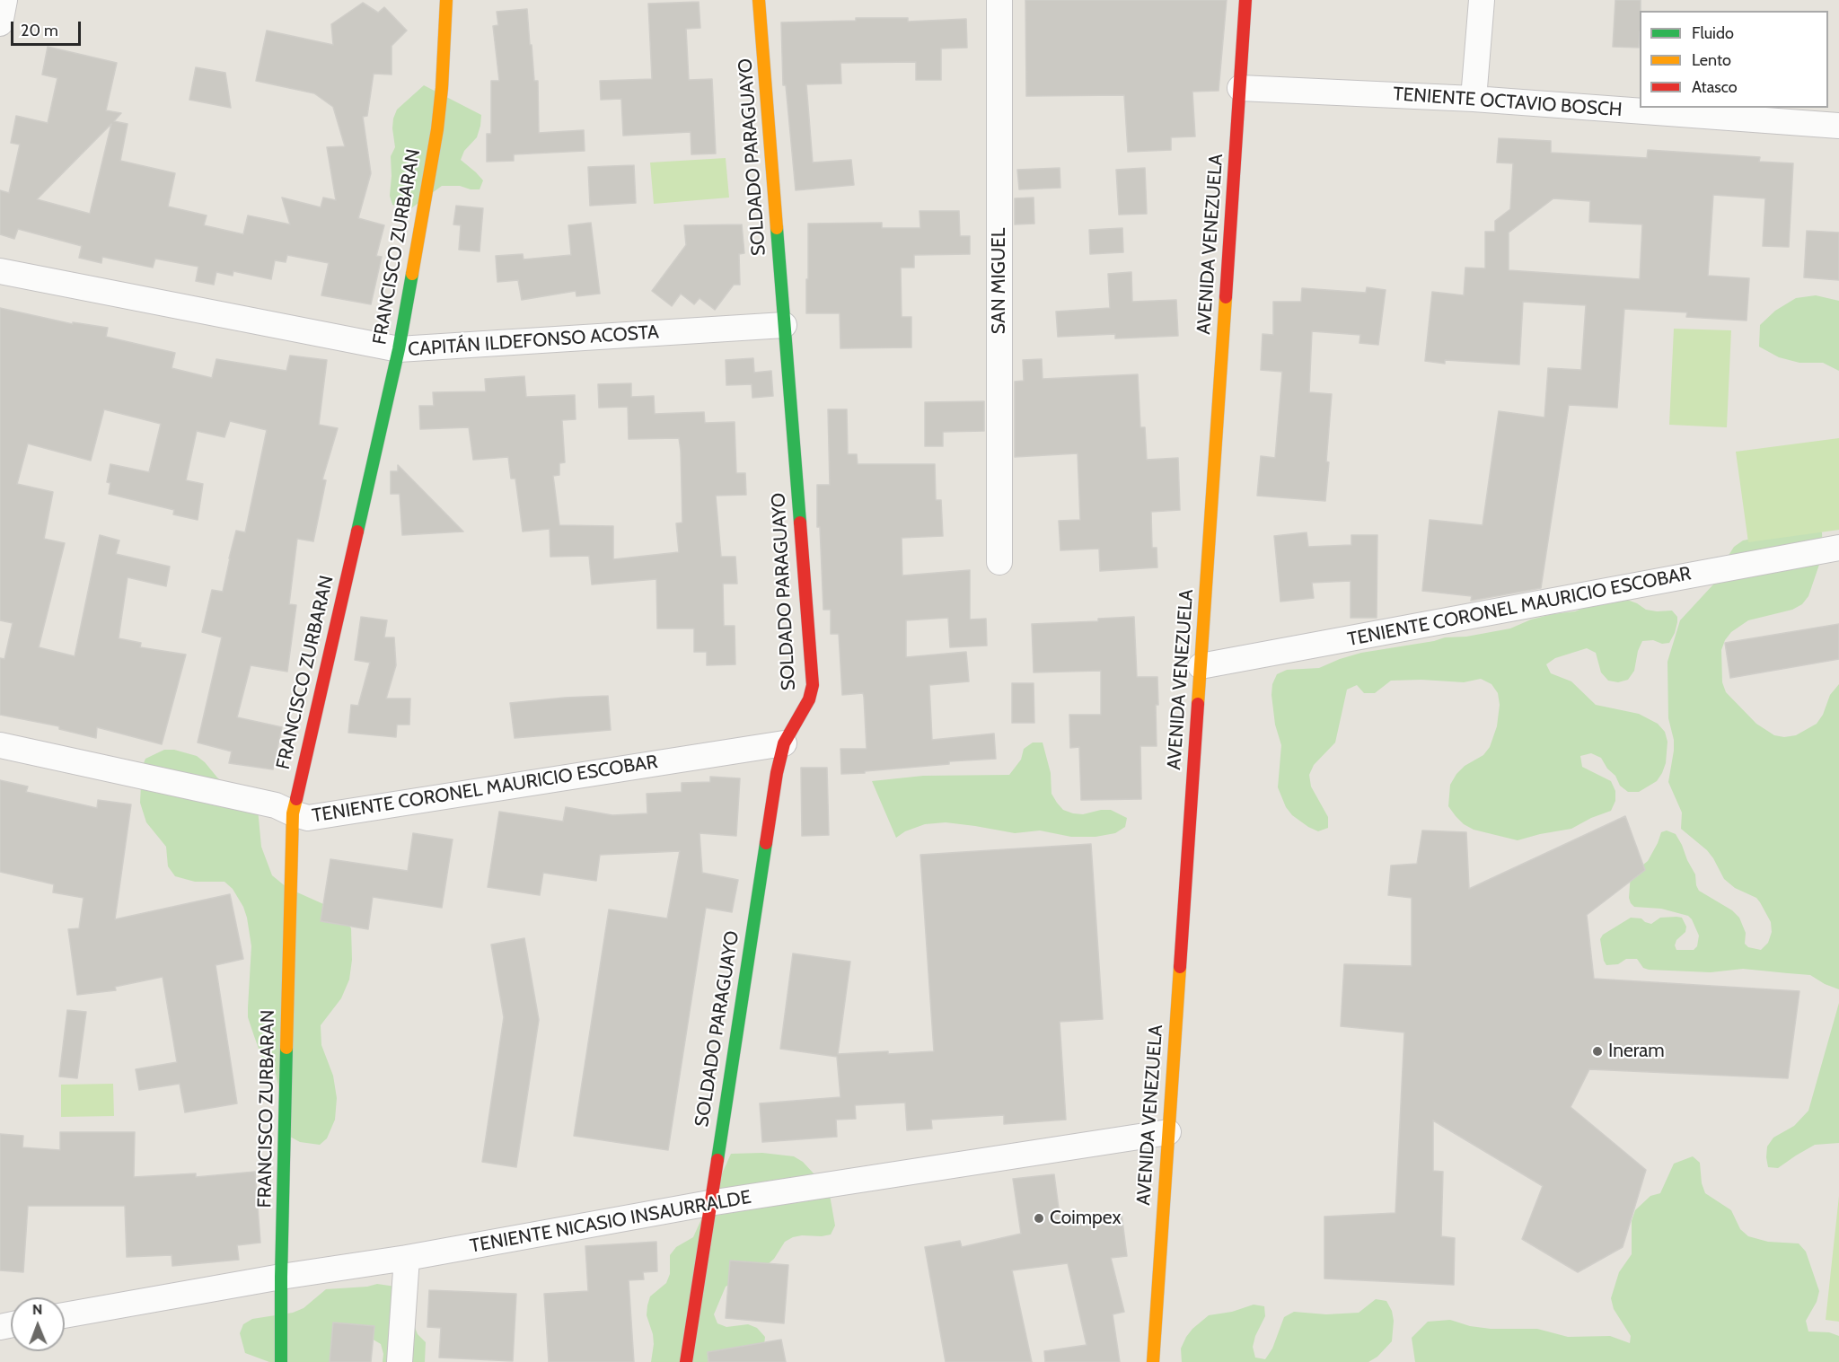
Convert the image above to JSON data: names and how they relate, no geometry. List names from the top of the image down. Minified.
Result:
{"streets":{"street":["TENIENTE OCTAVIO BOSCH","SOLDADO PARAGUAYO","AVENIDA VENEZUELA","FRANCISCO ZURBARAN","SAN MIGUEL","CAPITÁN ILDEFONSO ACOSTA","TENIENTE CORONEL MAURICIO ESCOBAR","TENIENTE NICASIO INSAURRALDE"]},"crossings":[["TENIENTE OCTAVIO BOSCH","AVENIDA VENEZUELA"],["SOLDADO PARAGUAYO","CAPITÁN ILDEFONSO ACOSTA"],["SOLDADO PARAGUAYO","TENIENTE CORONEL MAURICIO ESCOBAR"],["SOLDADO PARAGUAYO","TENIENTE NICASIO INSAURRALDE"],["AVENIDA VENEZUELA","TENIENTE CORONEL MAURICIO ESCOBAR"],["AVENIDA VENEZUELA","TENIENTE NICASIO INSAURRALDE"],["FRANCISCO ZURBARAN","CAPITÁN ILDEFONSO ACOSTA"],["FRANCISCO ZURBARAN","TENIENTE CORONEL MAURICIO ESCOBAR"],["FRANCISCO ZURBARAN","TENIENTE NICASIO INSAURRALDE"]],"places":["Ineram","Coimpex"],"legend":["Fluido","Lento","Atasco"],"scale_bar":"20 m","north":"top"}
